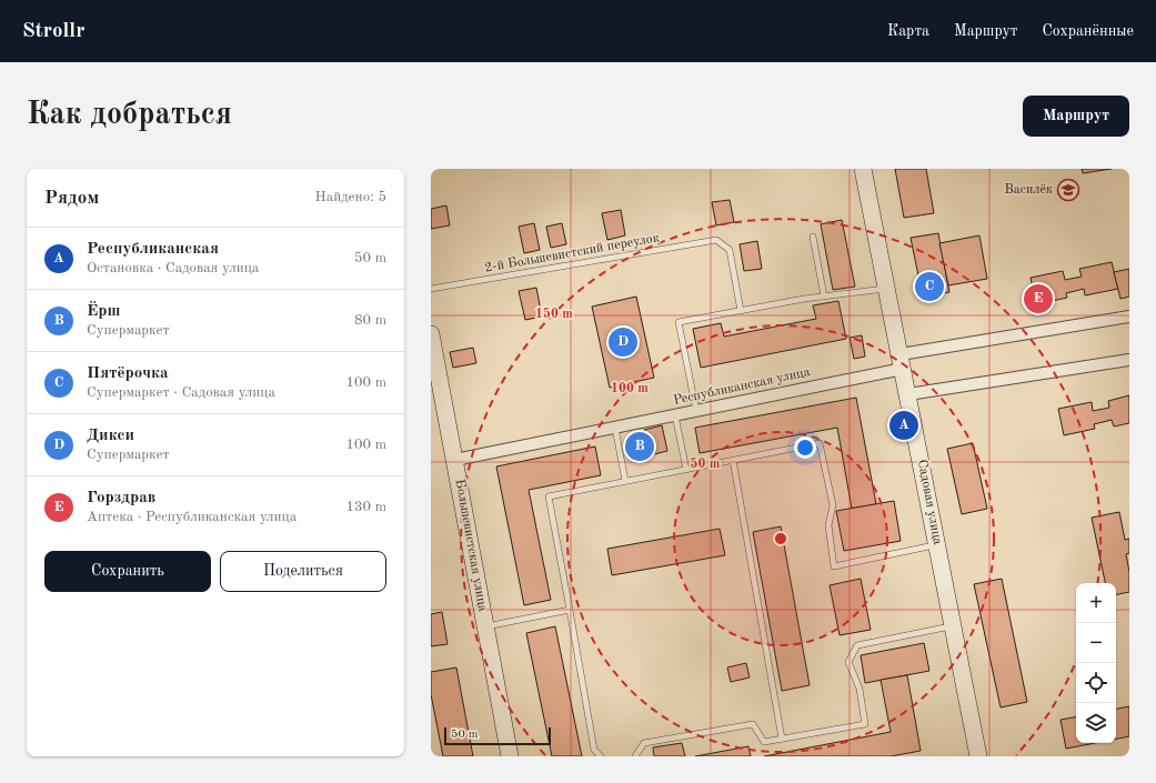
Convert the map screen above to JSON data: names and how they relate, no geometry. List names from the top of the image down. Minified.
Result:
{"streets":{"street":["Республиканская улица","Садовая улица","Большевистская улица"],"lane":["2-й Большевистский переулок"]},"crossings":[["Республиканская улица","Садовая улица"],["Республиканская улица","Большевистская улица"]],"places":{"school or university":["Василёк"]},"scale_bar":"50 m","page":{"header":"Strollr","nav":["Карта","Маршрут","Сохранённые"],"buttons":["Маршрут",["Сохранить","Поделиться"]],"title":"Как добраться","heading":["Рядом","Найдено: 5"],"list":[{"mark":"A","name":"Республиканская","note":"Остановка · Садовая улица","value":"50 m"},{"mark":"B","name":"Ёрш","note":"Супермаркет","value":"80 m"},{"mark":"C","name":"Пятёрочка","note":"Супермаркет · Садовая улица","value":"100 m"},{"mark":"D","name":"Дикси","note":"Супермаркет","value":"100 m"},{"mark":"E","name":"Горздрав","note":"Аптека · Республиканская улица","value":"130 m"}],"pins":["C","E","D","A","B"],"map_buttons":["+","−"],"scale":"50 m"},"rings":["150 m","100 m","50 m"]}
